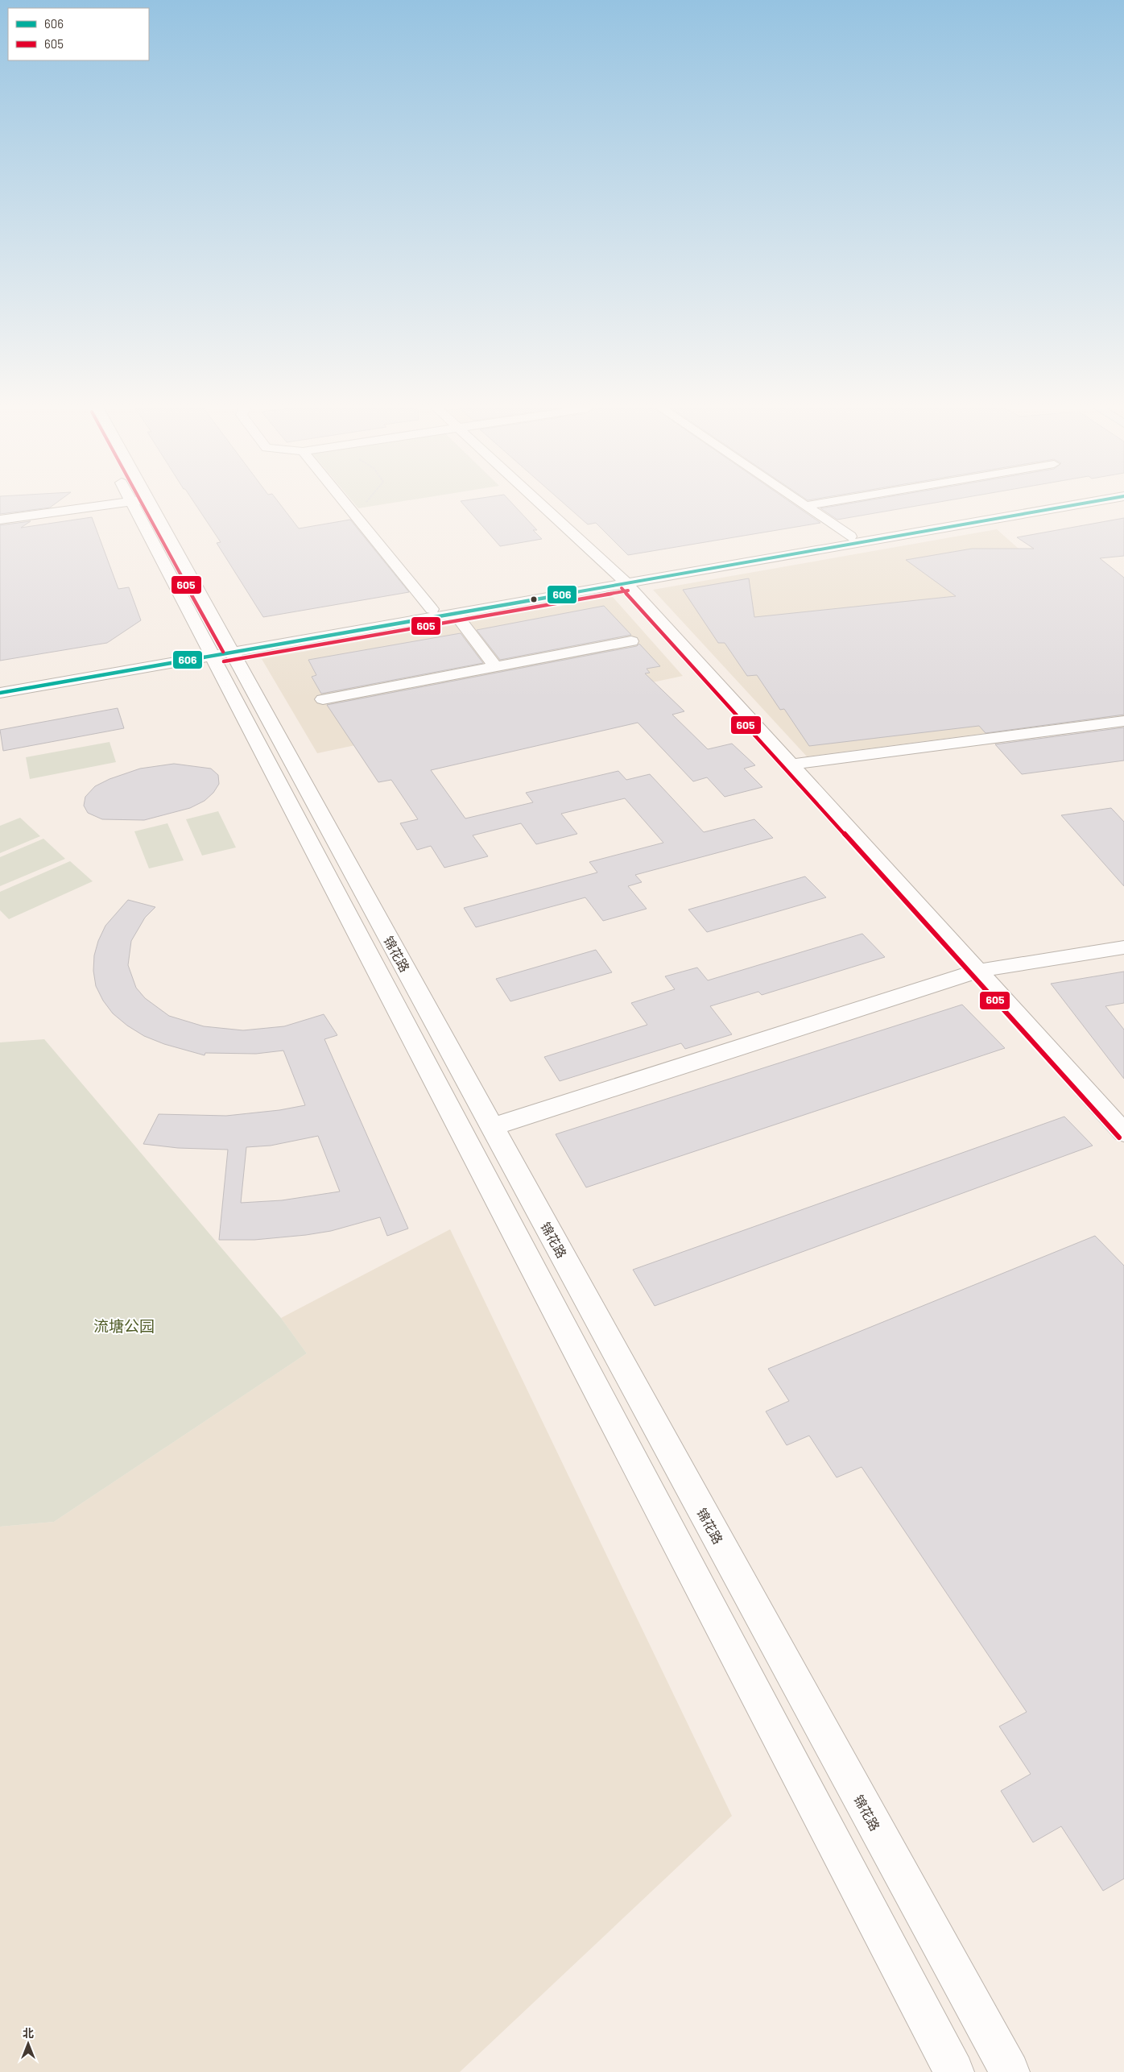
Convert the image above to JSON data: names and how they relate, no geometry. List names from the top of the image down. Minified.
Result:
{"streets":{"street":["锦花路"]},"parks":["流塘公园"],"lines":["transit line 606","transit line 605"],"legend":["606","605"],"north":"top"}
